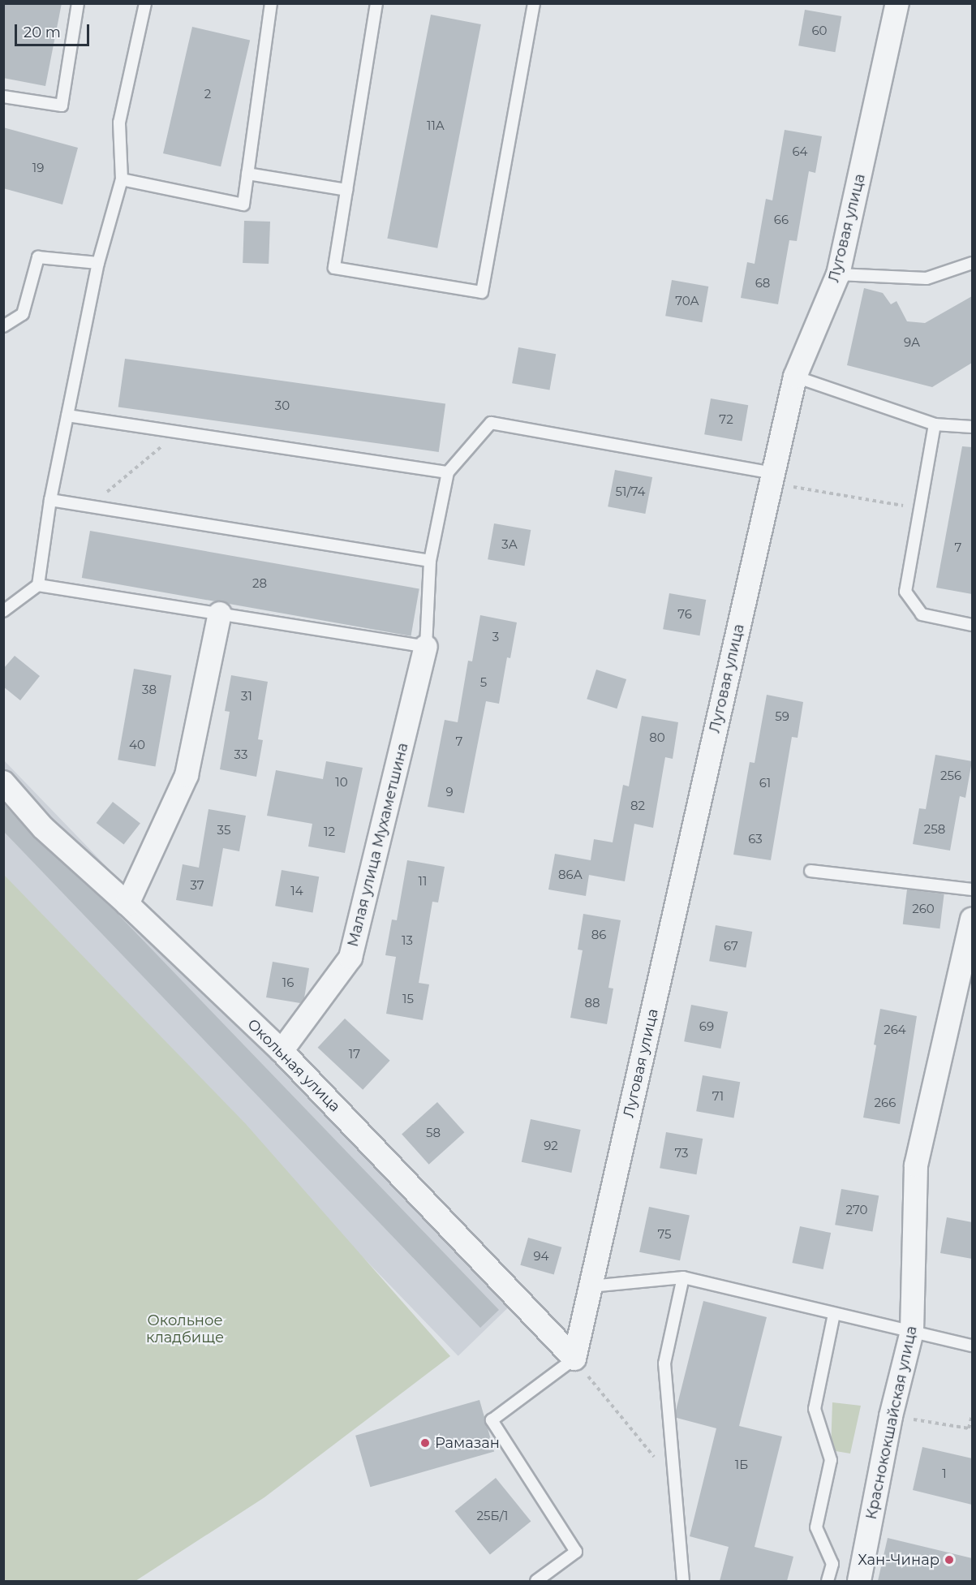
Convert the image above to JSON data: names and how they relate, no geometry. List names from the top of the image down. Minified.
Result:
{"streets":{"street":["Луговая улица","Малая улица Мухаметшина","Окольная улица","Краснококшайская улица"]},"crossings":[["Луговая улица","Окольная улица"],["Малая улица Мухаметшина","Окольная улица"]],"parks":["Окольное кладбище"],"places":["Рамазан","Хан-Чинар"],"house_numbers":["60","2","11А","64","19","66","68","70А","9А","30","72","51/74","3А","7","28","76","3","5","38","31","59","80","7","40","33","256","10","61","9","82","258","35","12","63","86А","11","37","14","260","86","13","67","16","15","88","69","264","17","71","266","58","92","73","270","75","94","1Б","1","25Б/1"],"scale_bar":"20 m"}
